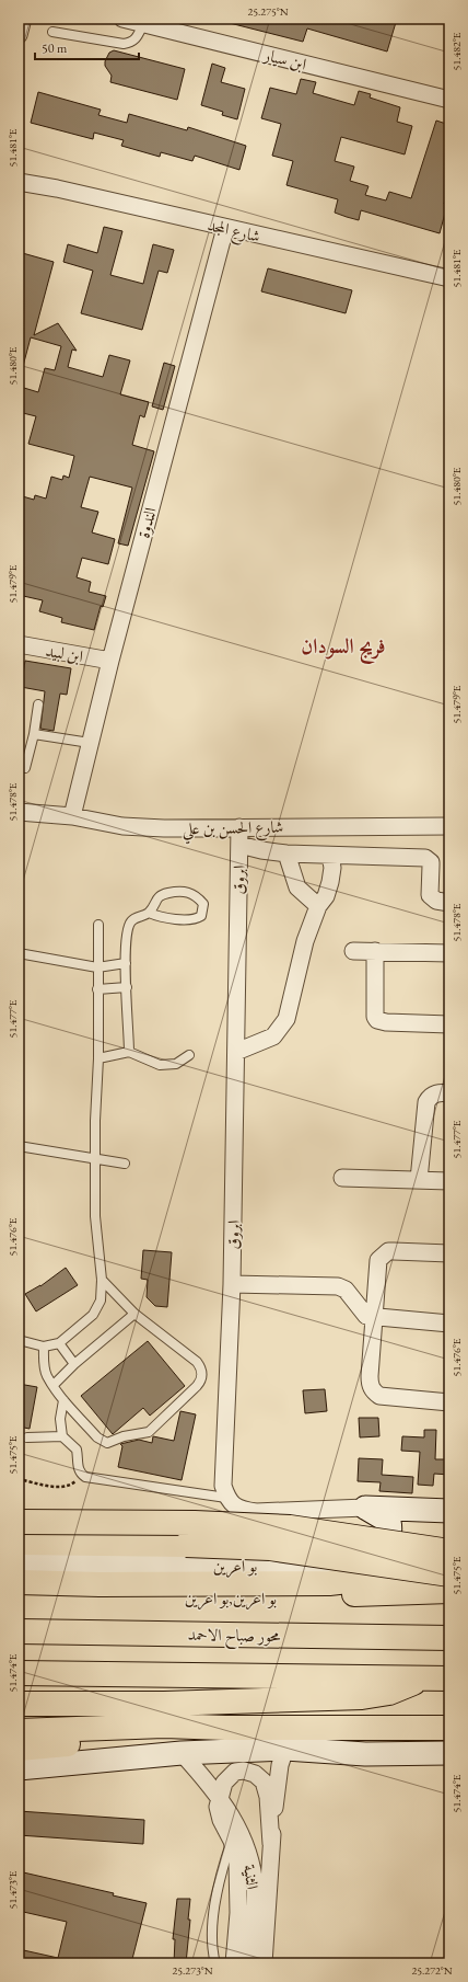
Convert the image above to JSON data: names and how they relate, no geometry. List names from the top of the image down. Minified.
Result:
{"streets":{"highway":["بو اعرين,بو اعرين","محور صباح الاحمد"],"main road":["بو اعرين"],"street":["ابن سيار","شارع المجد","الندوة","ابن لبيد","شارع الحسن بن علي","ابروق","الثنية"]},"crossings":[["شارع المجد","الندوة"],["الندوة","ابن لبيد"],["الندوة","شارع الحسن بن علي"],["شارع الحسن بن علي","ابروق"]],"districts":["فريج السودان"],"scale_bar":"50 m","coordinates":["25.275°N","51.482°E","51.481°E","51.480°E","51.479°E","51.478°E","51.477°E","51.476°E","51.475°E","51.474°E","51.473°E","25.273°N","25.272°N"]}
